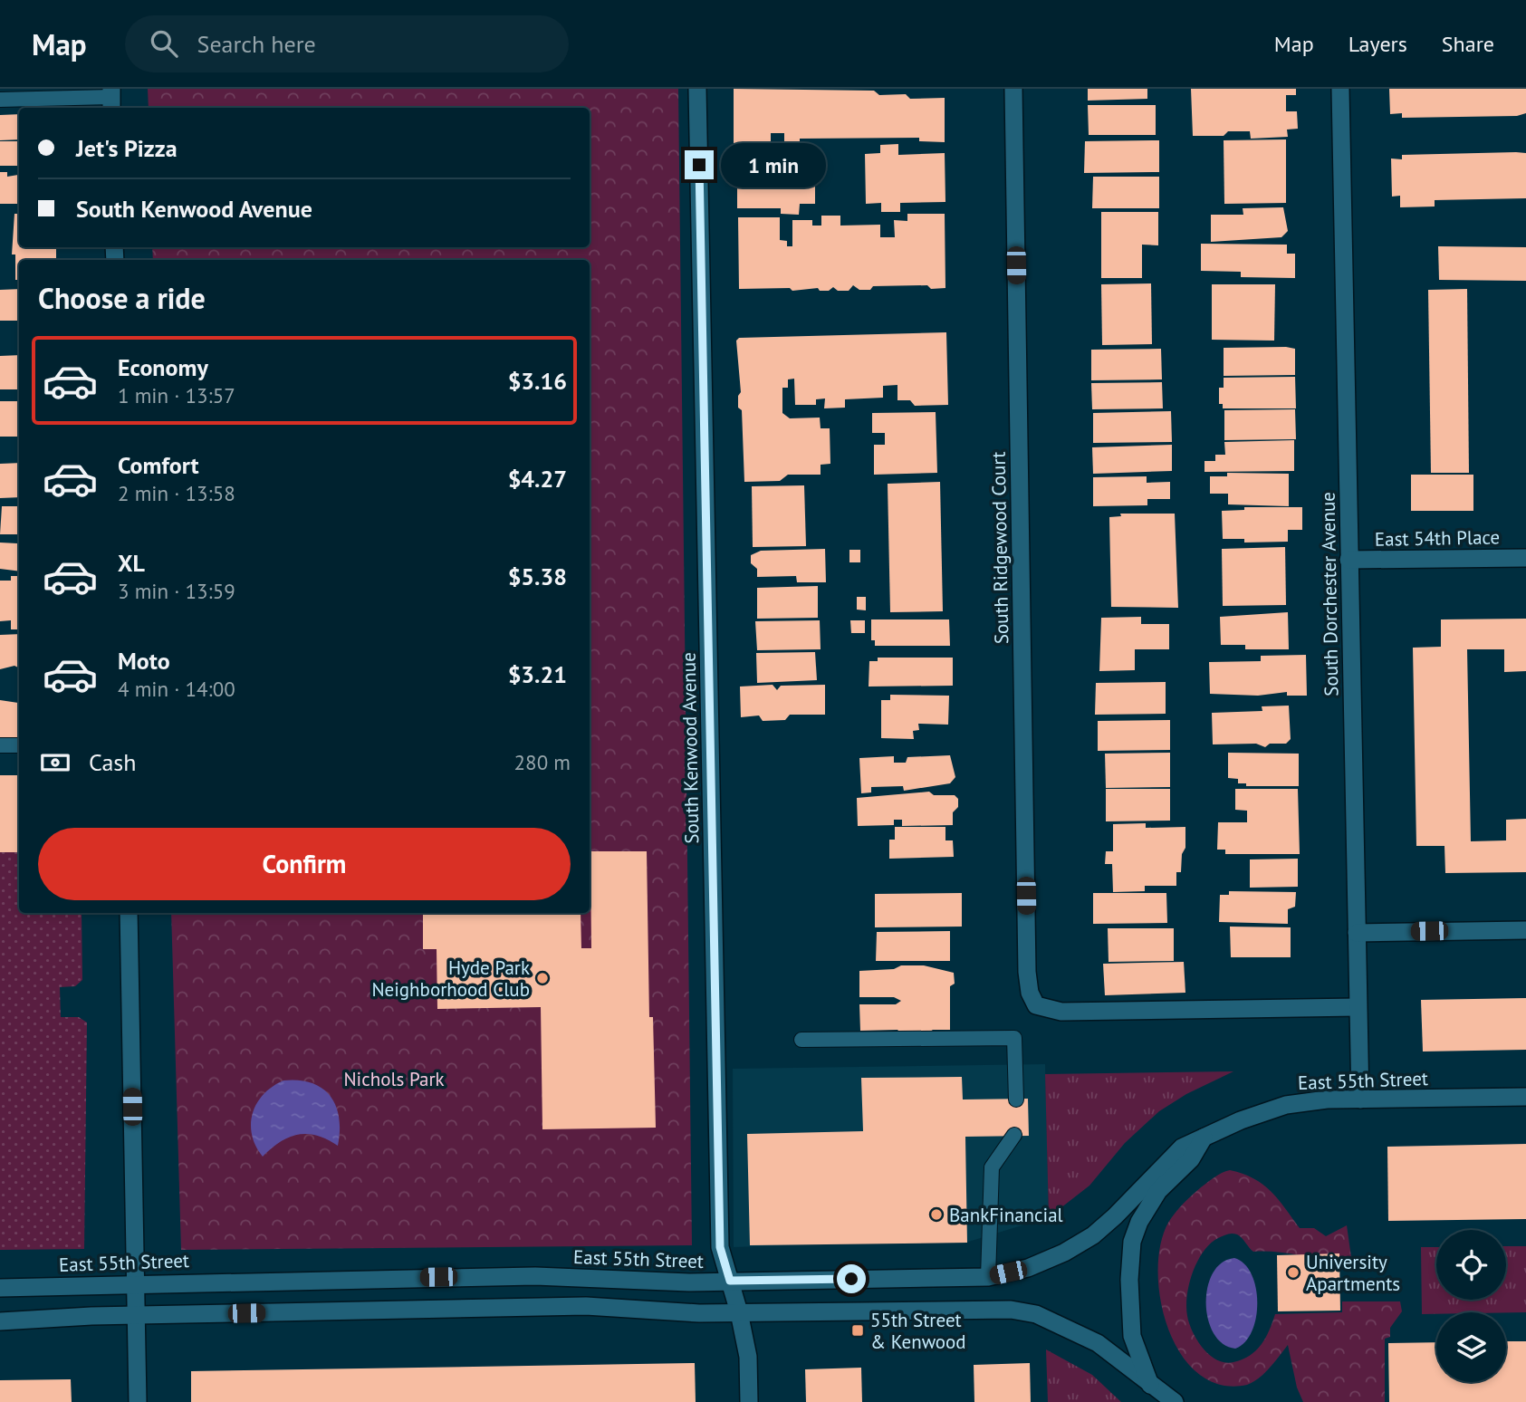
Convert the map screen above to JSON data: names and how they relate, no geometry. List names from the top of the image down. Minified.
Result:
{"streets":{"street":["East 54th Place","South Ridgewood Court","South Dorchester Avenue","South Kenwood Avenue","East 55th Street"]},"crossings":[["East 54th Place","South Dorchester Avenue"],["South Ridgewood Court","South Dorchester Avenue"],["South Dorchester Avenue","East 55th Street"],["South Kenwood Avenue","East 55th Street"]],"parks":["Nichols Park"],"places":{"other":["Hyde Park Neighborhood Club","BankFinancial","University Apartments"],"transit":["55th Street & Kenwood"]},"page":{"header":"Map","search":"Search here","nav":["Map","Layers","Share"],"banner":["Jet's Pizza","South Kenwood Avenue"],"bubble":"1 min","heading":"Choose a ride","list":[{"name":"Economy","note":"1 min · 13:57","value":"$3.16"},{"name":"Comfort","note":"2 min · 13:58","value":"$4.27"},{"name":"XL","note":"3 min · 13:59","value":"$5.38"},{"name":"Moto","note":"4 min · 14:00","value":"$3.21"}],"pay":["Cash","280 m"],"buttons":"Confirm"}}
